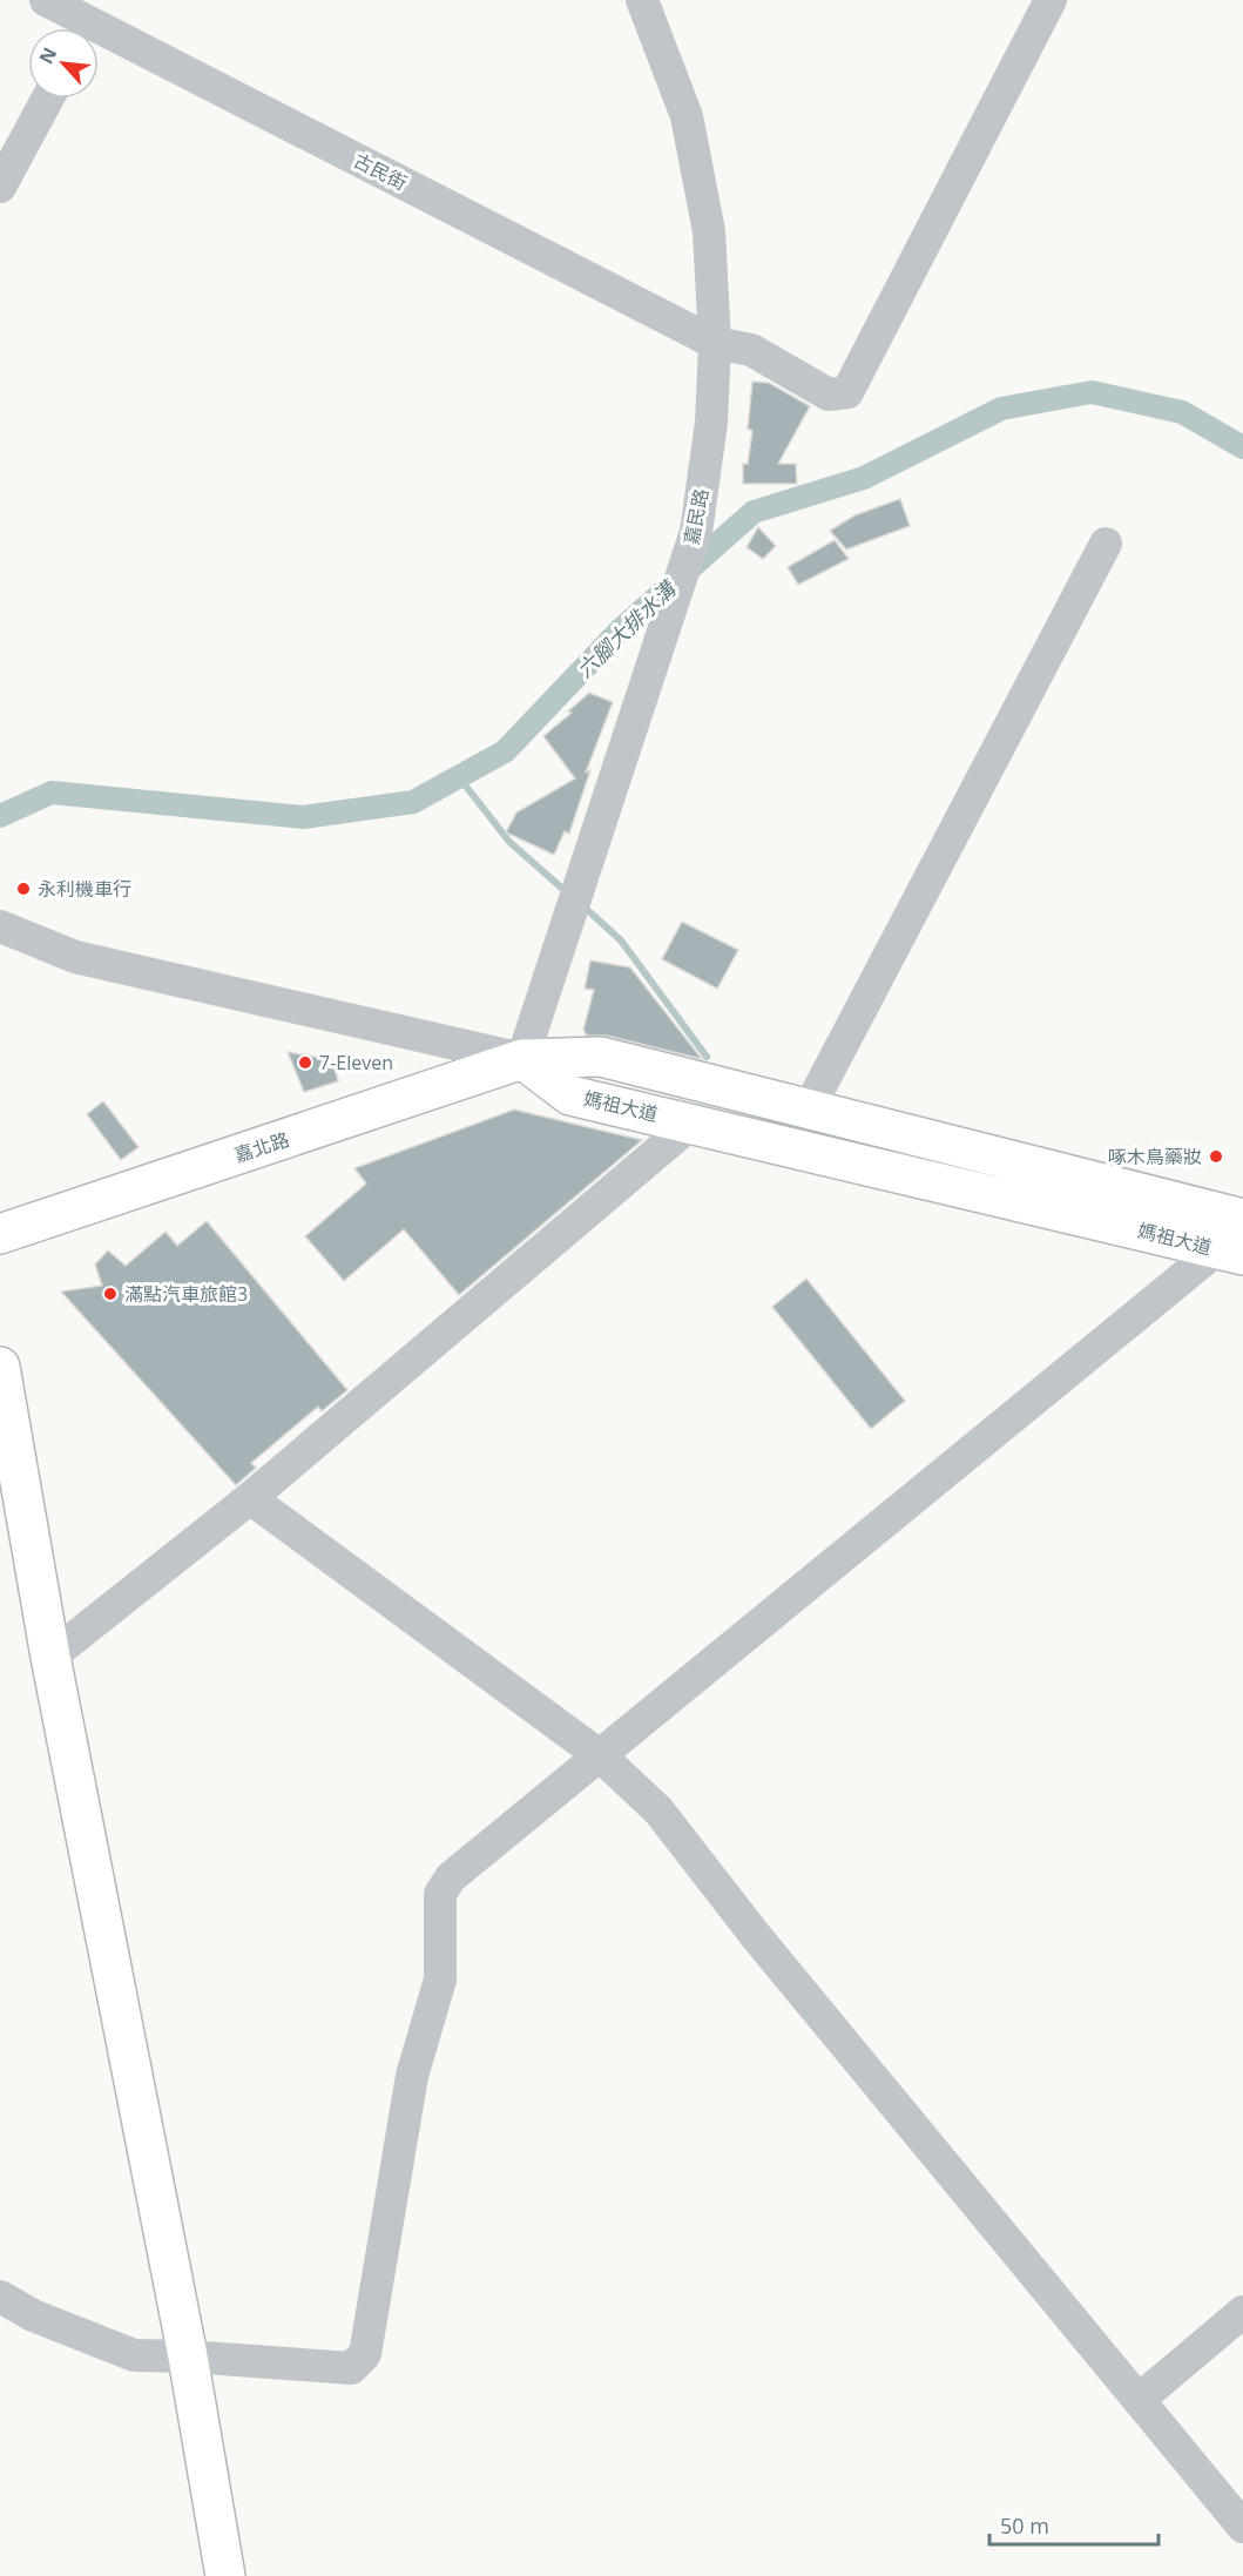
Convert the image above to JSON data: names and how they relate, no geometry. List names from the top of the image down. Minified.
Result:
{"streets":{"main road":["媽祖大道","嘉北路"],"street":["古民街","嘉民路"]},"crossings":[["古民街","嘉民路"],["嘉民路","媽祖大道"],["嘉民路","嘉北路"],["媽祖大道","嘉北路"]],"water":["六腳大排水溝"],"places":["永利機車行","7-Eleven","啄木鳥藥妝","滿點汽車旅館3"],"scale_bar":"50 m","north":"top left"}
